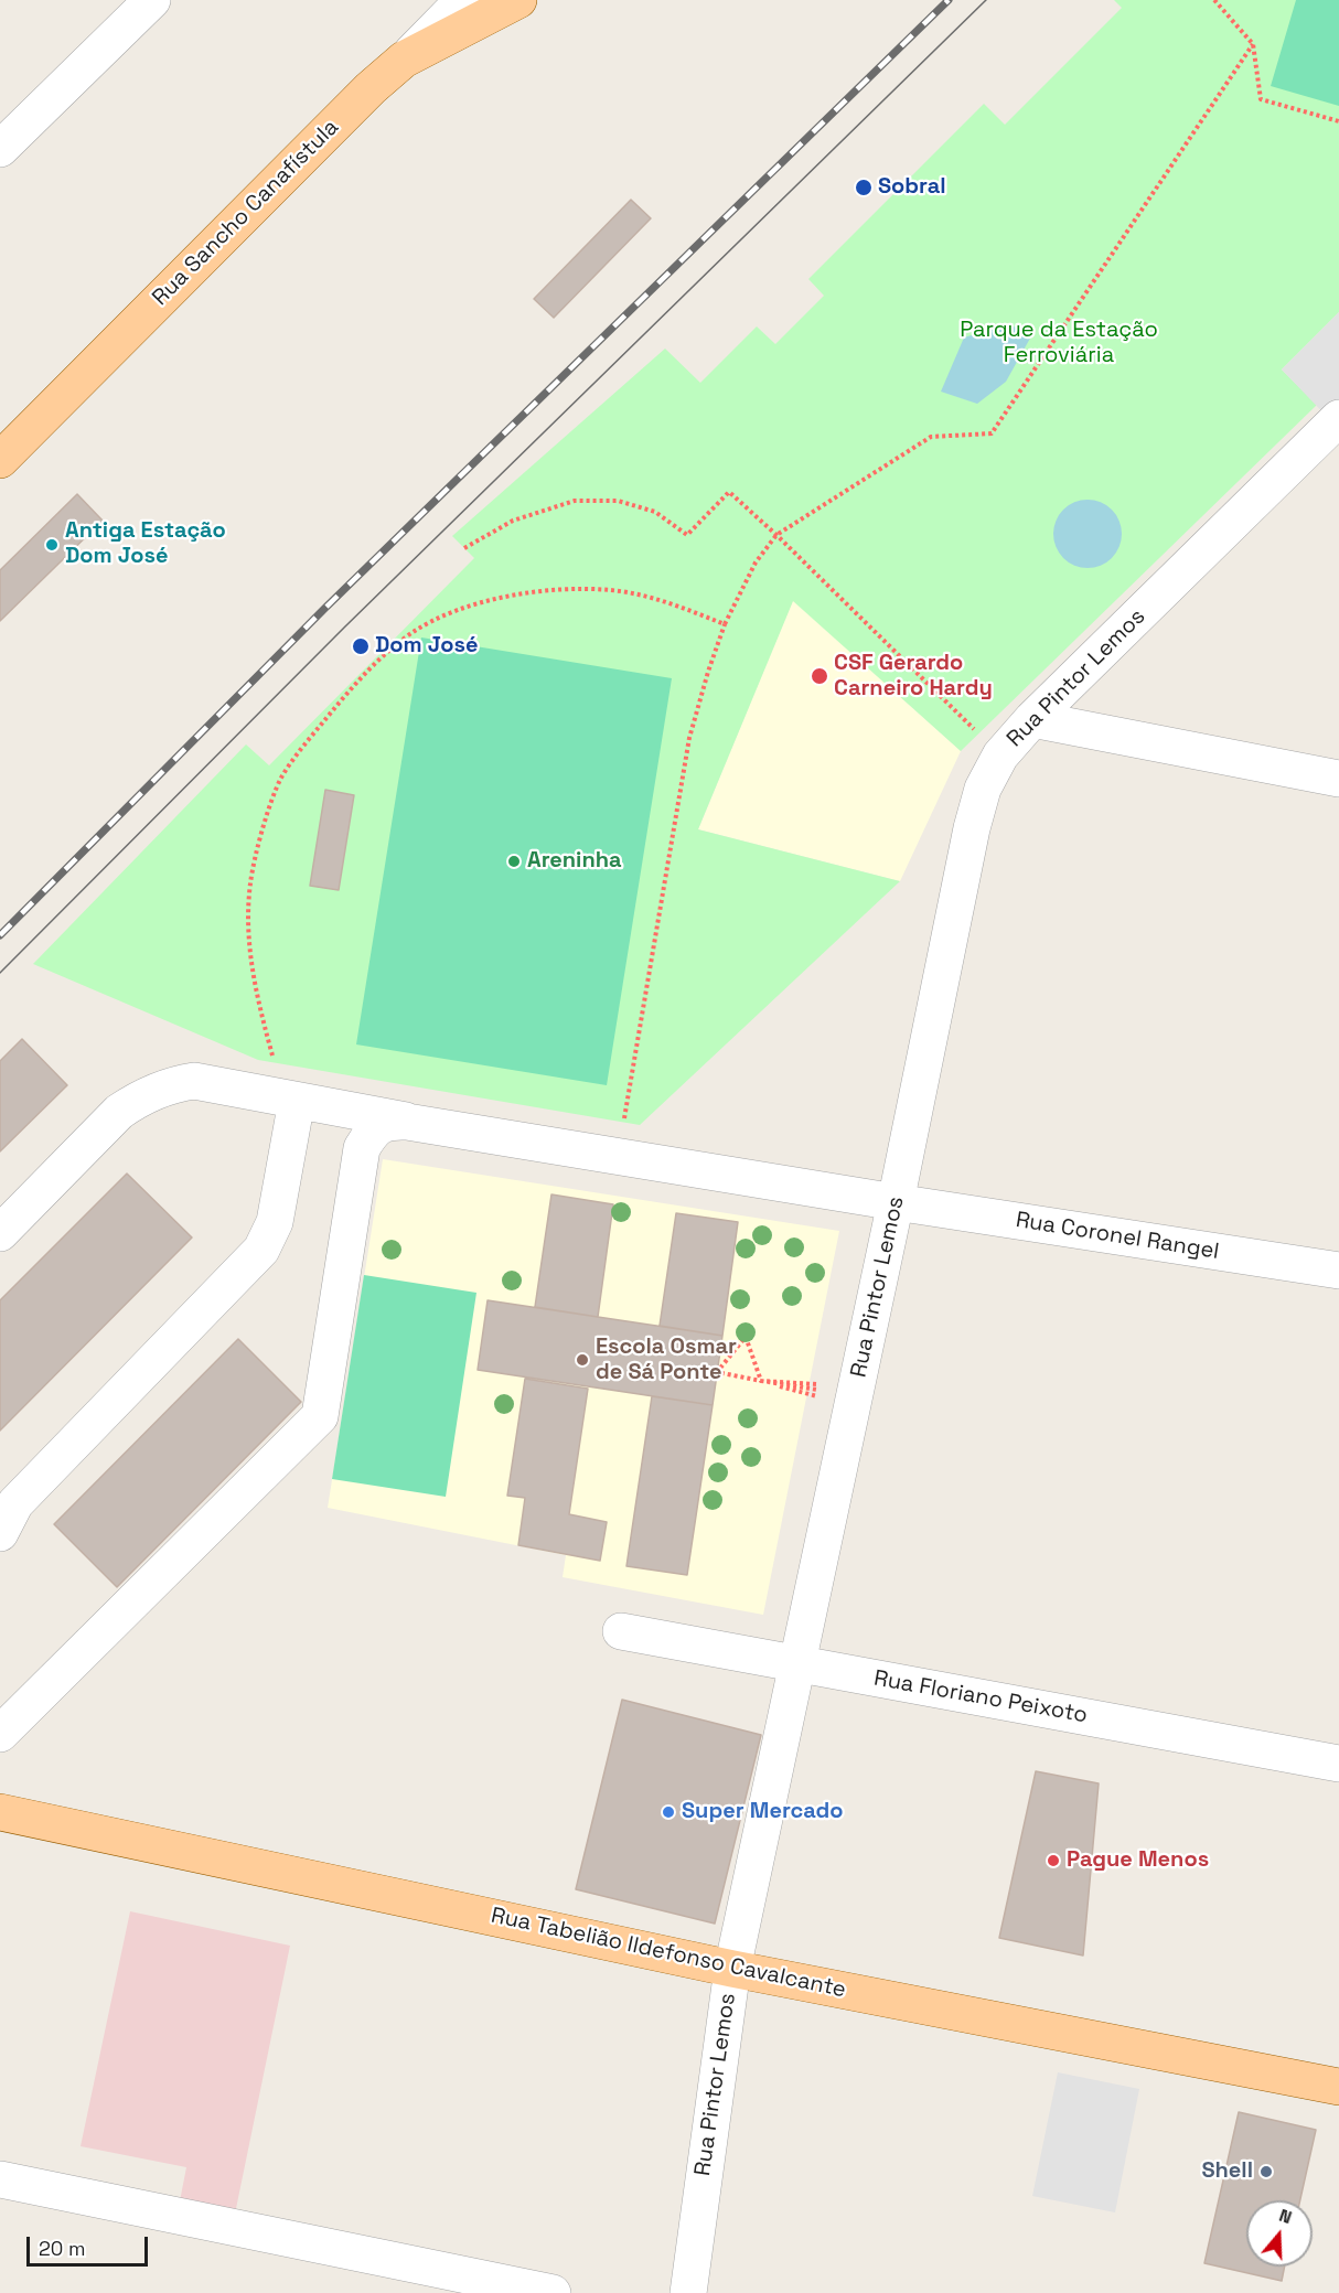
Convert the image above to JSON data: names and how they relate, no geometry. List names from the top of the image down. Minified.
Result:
{"streets":{"main road":["Rua Sancho Canafístula","Rua Tabelião Ildefonso Cavalcante"],"street":["Rua Pintor Lemos","Rua Coronel Rangel","Rua Floriano Peixoto"]},"crossings":[["Rua Pintor Lemos","Rua Coronel Rangel"],["Rua Pintor Lemos","Rua Floriano Peixoto"],["Rua Pintor Lemos","Rua Tabelião Ildefonso Cavalcante"]],"parks":["Parque da Estação Ferroviária"],"places":["Sobral","Antiga Estação Dom José","Dom José","CSF Gerardo Carneiro Hardy","Areninha","Escola Osmar de Sá Ponte","Super Mercado","Pague Menos","Shell"],"scale_bar":"20 m","north":"top"}
